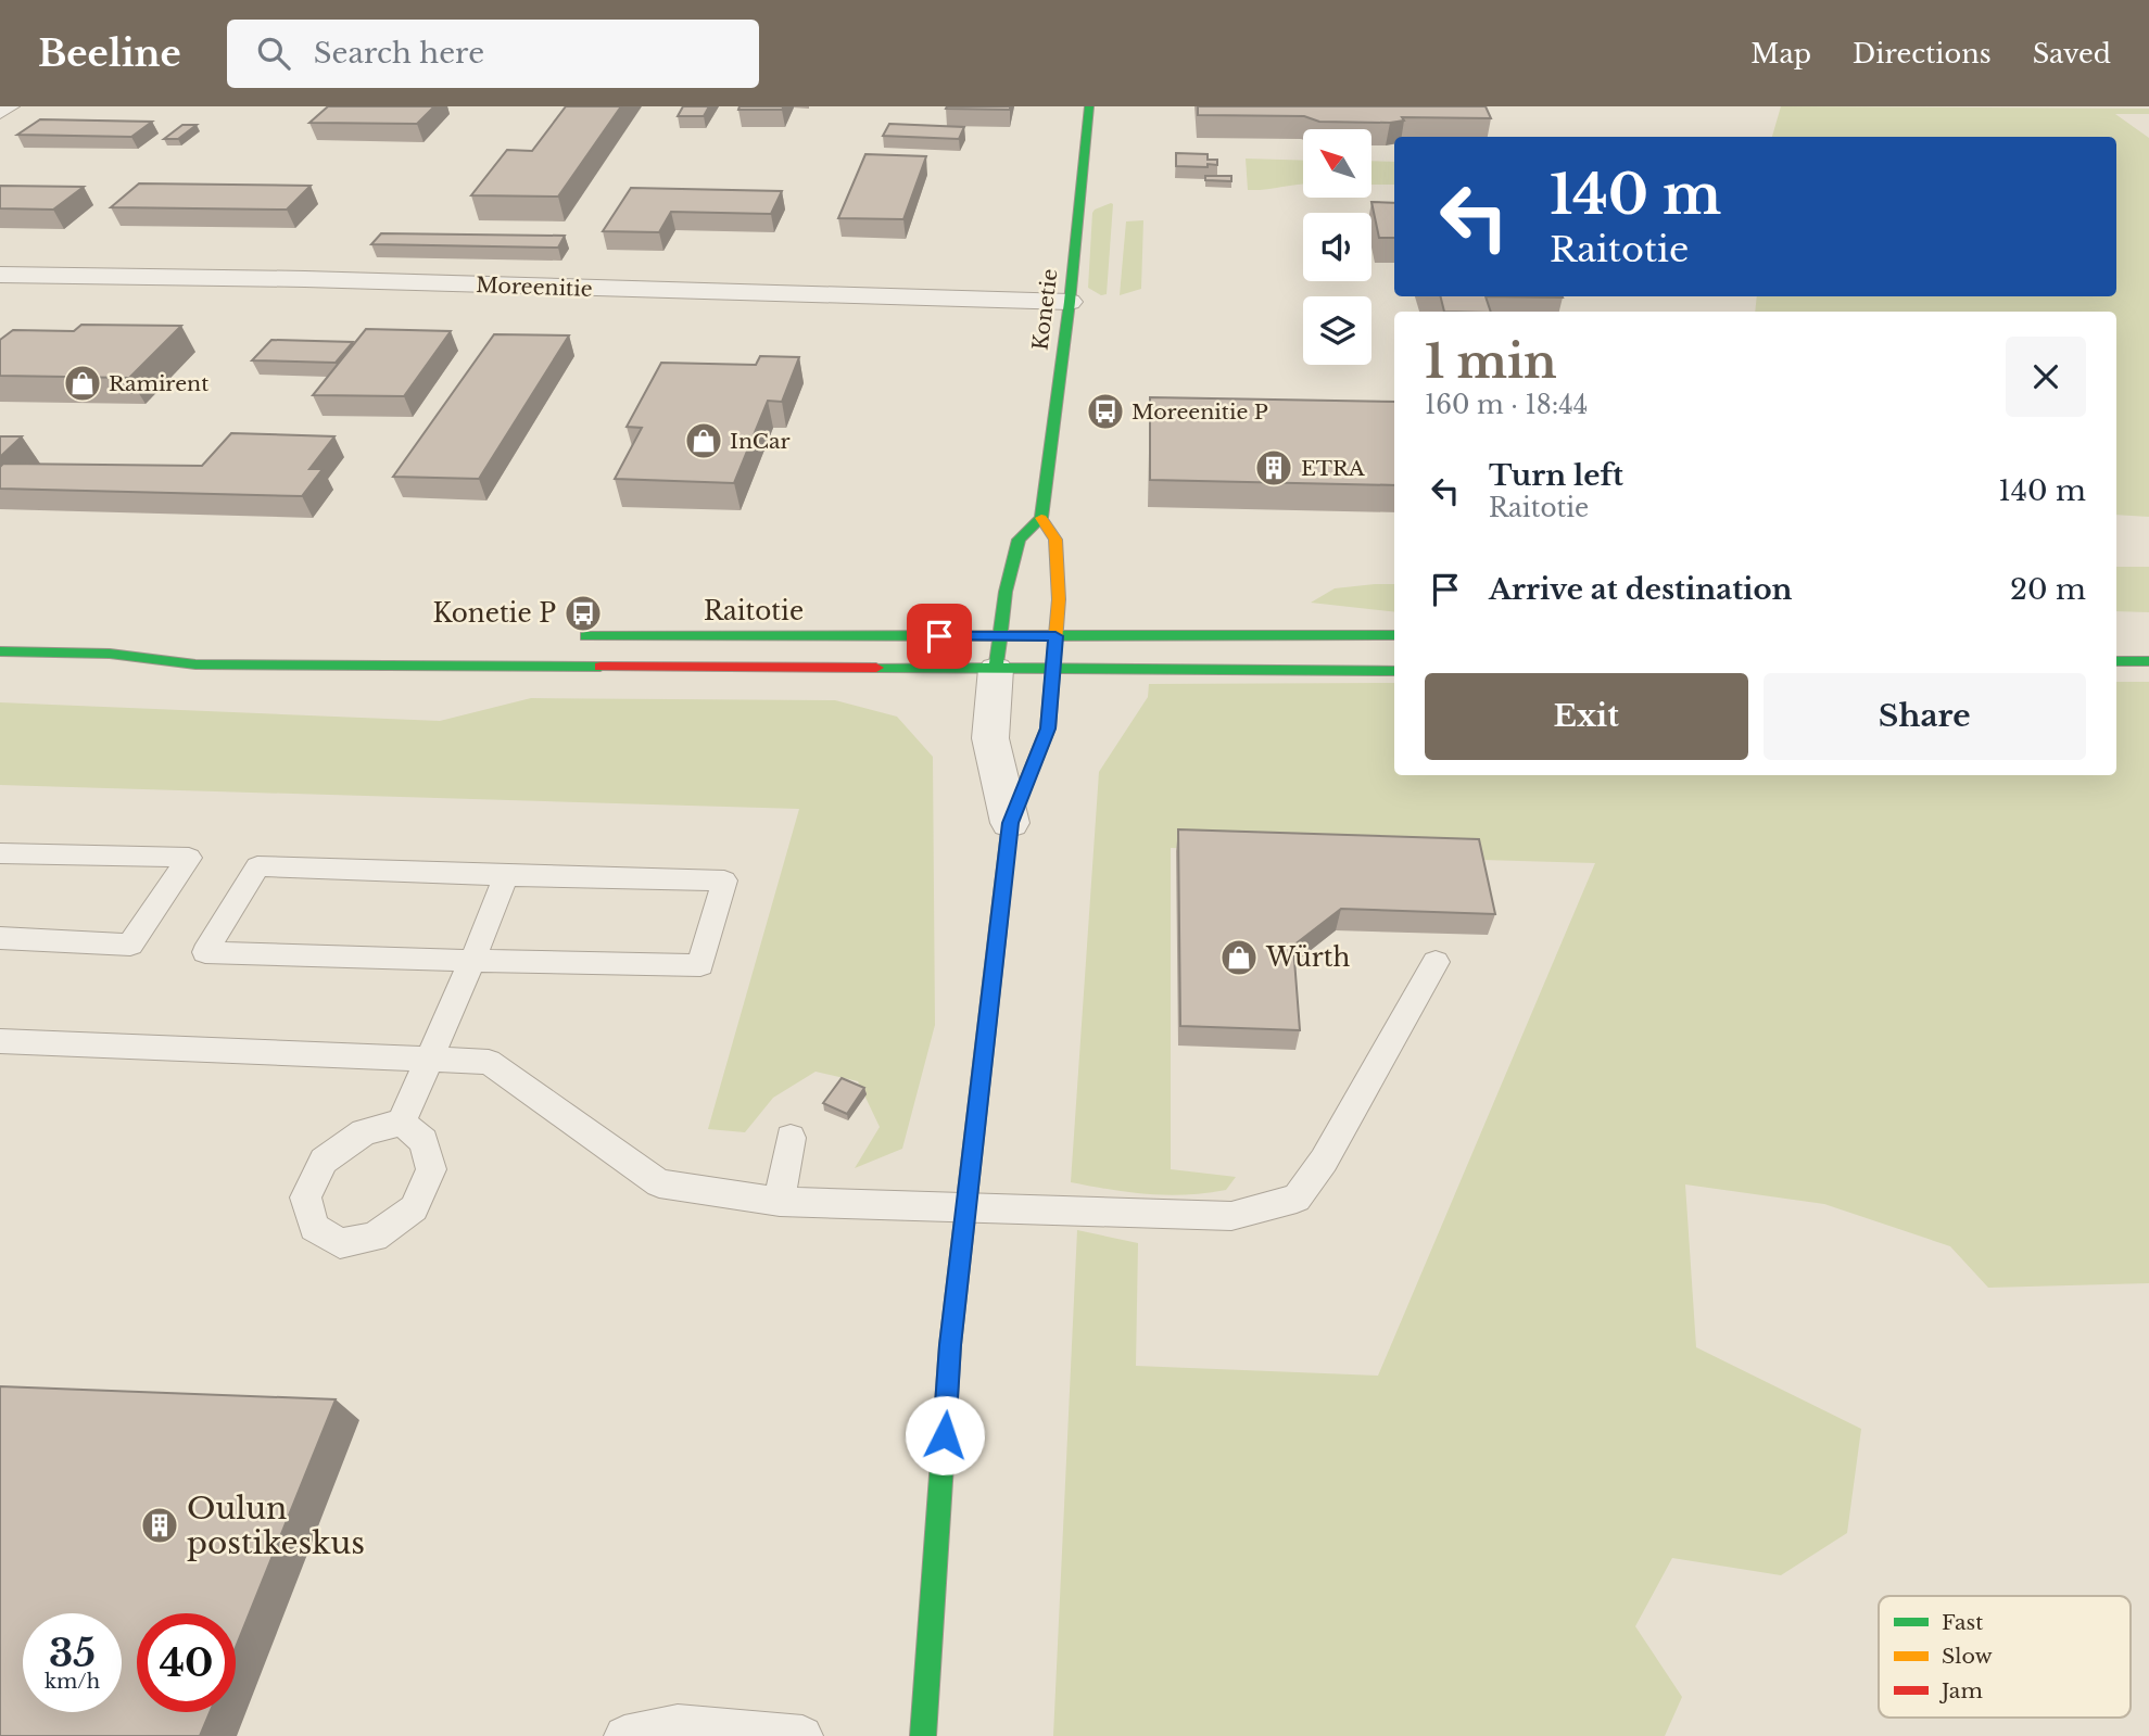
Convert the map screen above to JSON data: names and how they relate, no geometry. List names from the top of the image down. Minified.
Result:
{"streets":{"street":["Moreenitie","Konetie","Raitotie"]},"crossings":[["Moreenitie","Konetie"]],"places":{"shop":["Ramirent","InCar","Würth"],"bus stop":["Moreenitie P","Konetie P"],"building":["ETRA","Oulun postikeskus"]},"legend":["Fast","Slow","Jam"],"north":"top left","page":{"header":"Beeline","search":"Search here","nav":["Map","Directions","Saved"],"turn":["140 m","Raitotie"],"heading":["1 min","160 m · 18:44"],"list":[{"name":"Turn left","note":"Raitotie","value":"140 m"},{"name":"Arrive at destination","value":"20 m"}],"buttons":["Exit","Share"],"speed":"35 km/h","limit":"40"}}
